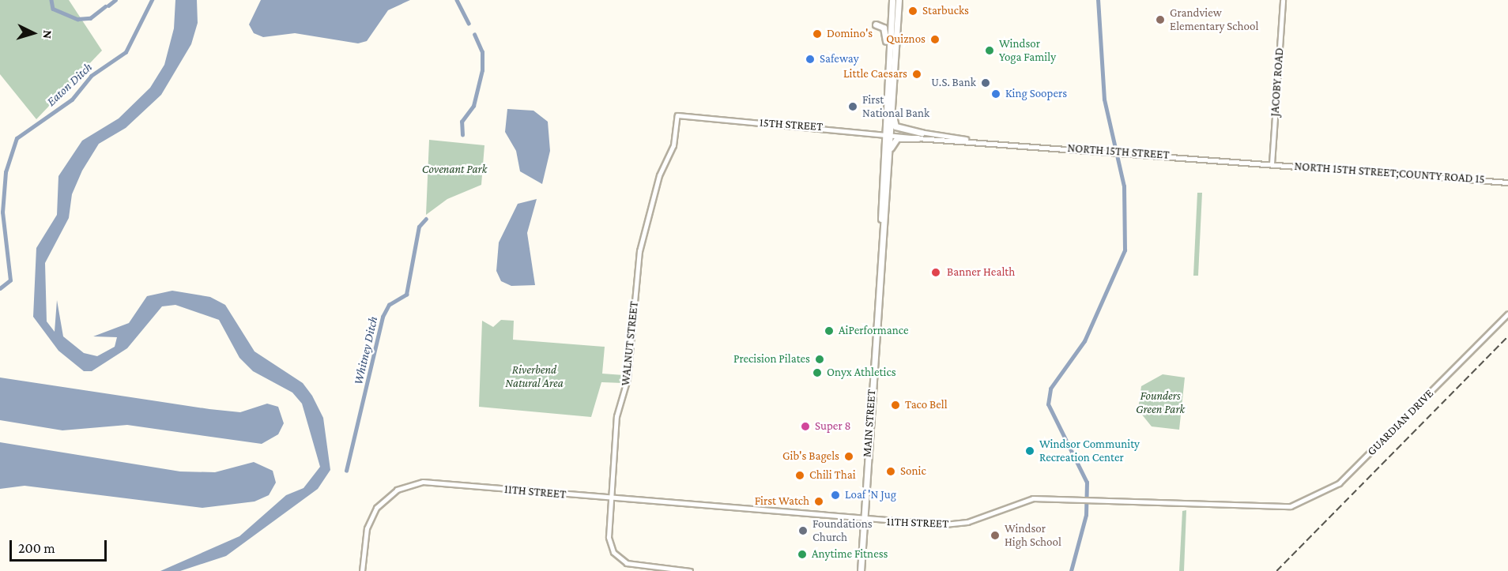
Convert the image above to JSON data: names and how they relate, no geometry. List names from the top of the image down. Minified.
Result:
{"streets":{"main road":["MAIN STREET"],"street":["JACOBY ROAD","15TH STREET","NORTH 15TH STREET","NORTH 15TH STREET;COUNTY ROAD 15","WALNUT STREET","GUARDIAN DRIVE","11TH STREET"]},"crossings":[["JACOBY ROAD","NORTH 15TH STREET"],["JACOBY ROAD","NORTH 15TH STREET;COUNTY ROAD 15"],["15TH STREET","NORTH 15TH STREET"],["15TH STREET","WALNUT STREET"],["15TH STREET","MAIN STREET"],["NORTH 15TH STREET","NORTH 15TH STREET;COUNTY ROAD 15"],["WALNUT STREET","11TH STREET"],["GUARDIAN DRIVE","11TH STREET"],["MAIN STREET","11TH STREET"]],"water":["Eaton Ditch","Whitney Ditch"],"parks":["Covenant Park","Riverbend Natural Area","Founders Green Park"],"places":["Starbucks","Grandview Elementary School","Domino's","Quiznos","Windsor Yoga Family","Safeway","Little Caesars","U.S. Bank","King Soopers","First National Bank","Banner Health","AiPerformance","Precision Pilates","Onyx Athletics","Taco Bell","Super 8","Windsor Community Recreation Center","Gib's Bagels","Sonic","Chili Thai","Loaf 'N Jug","First Watch","Foundations Church","Windsor High School","Anytime Fitness"],"scale_bar":"200 m","north":"right"}
